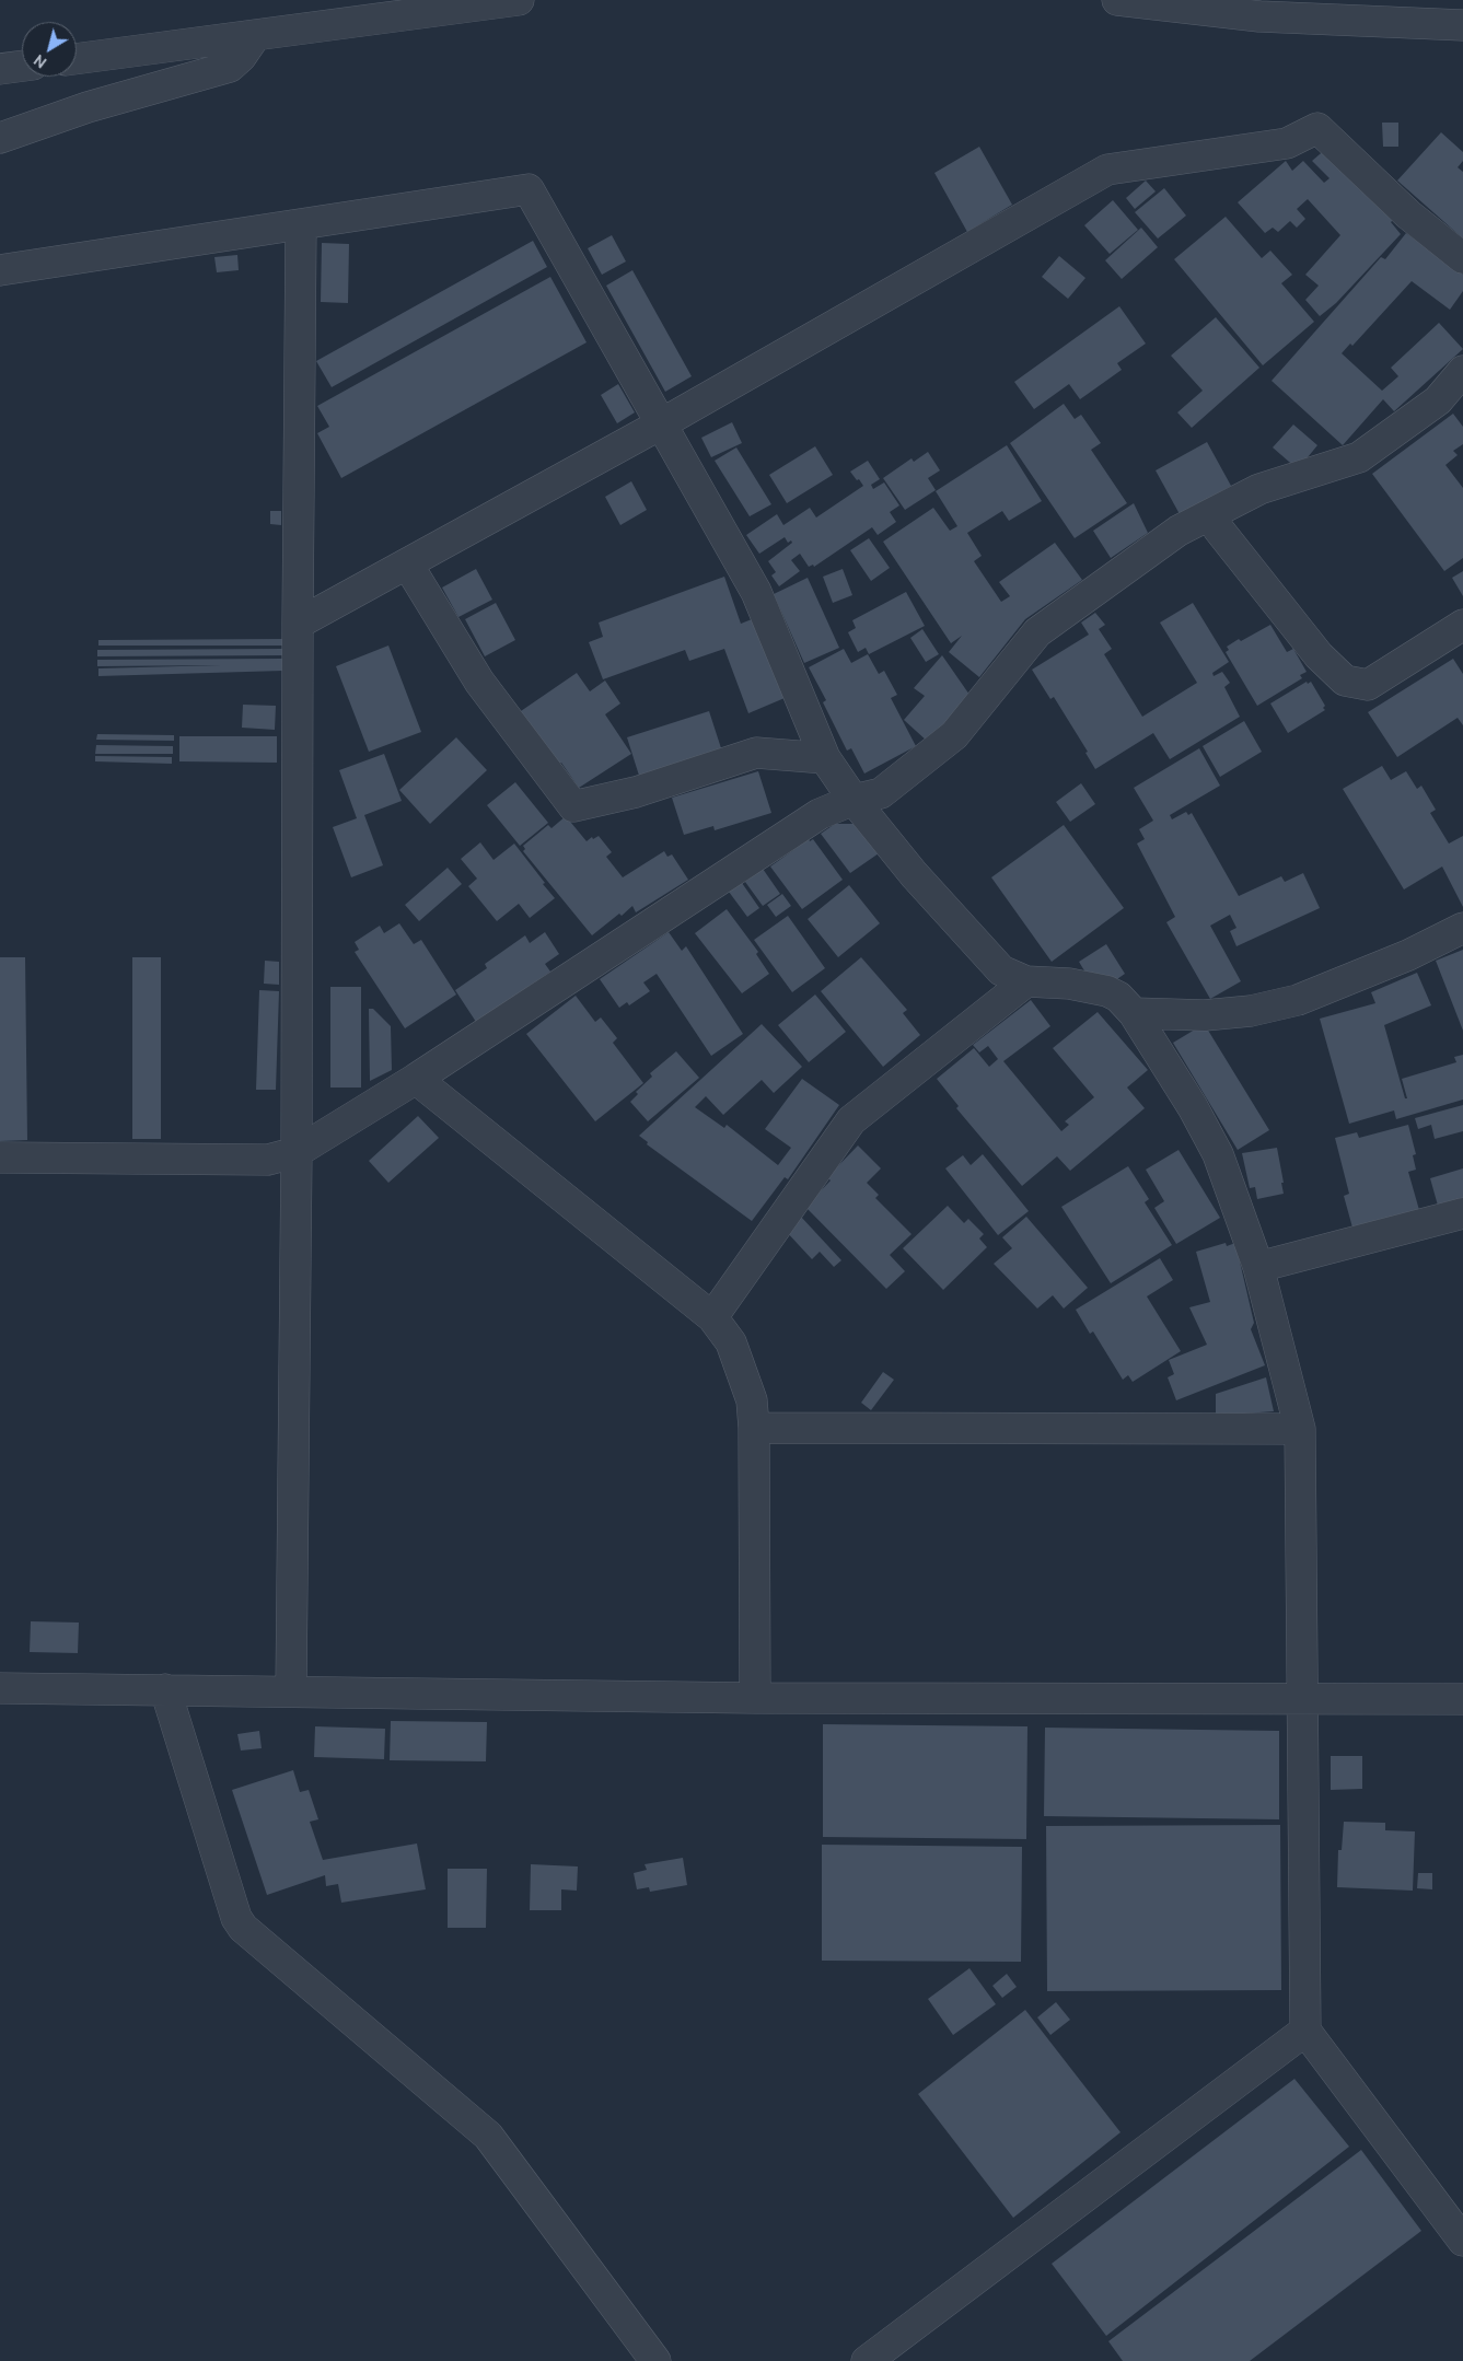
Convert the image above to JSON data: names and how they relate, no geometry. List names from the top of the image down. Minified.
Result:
{"north":"bottom left"}
